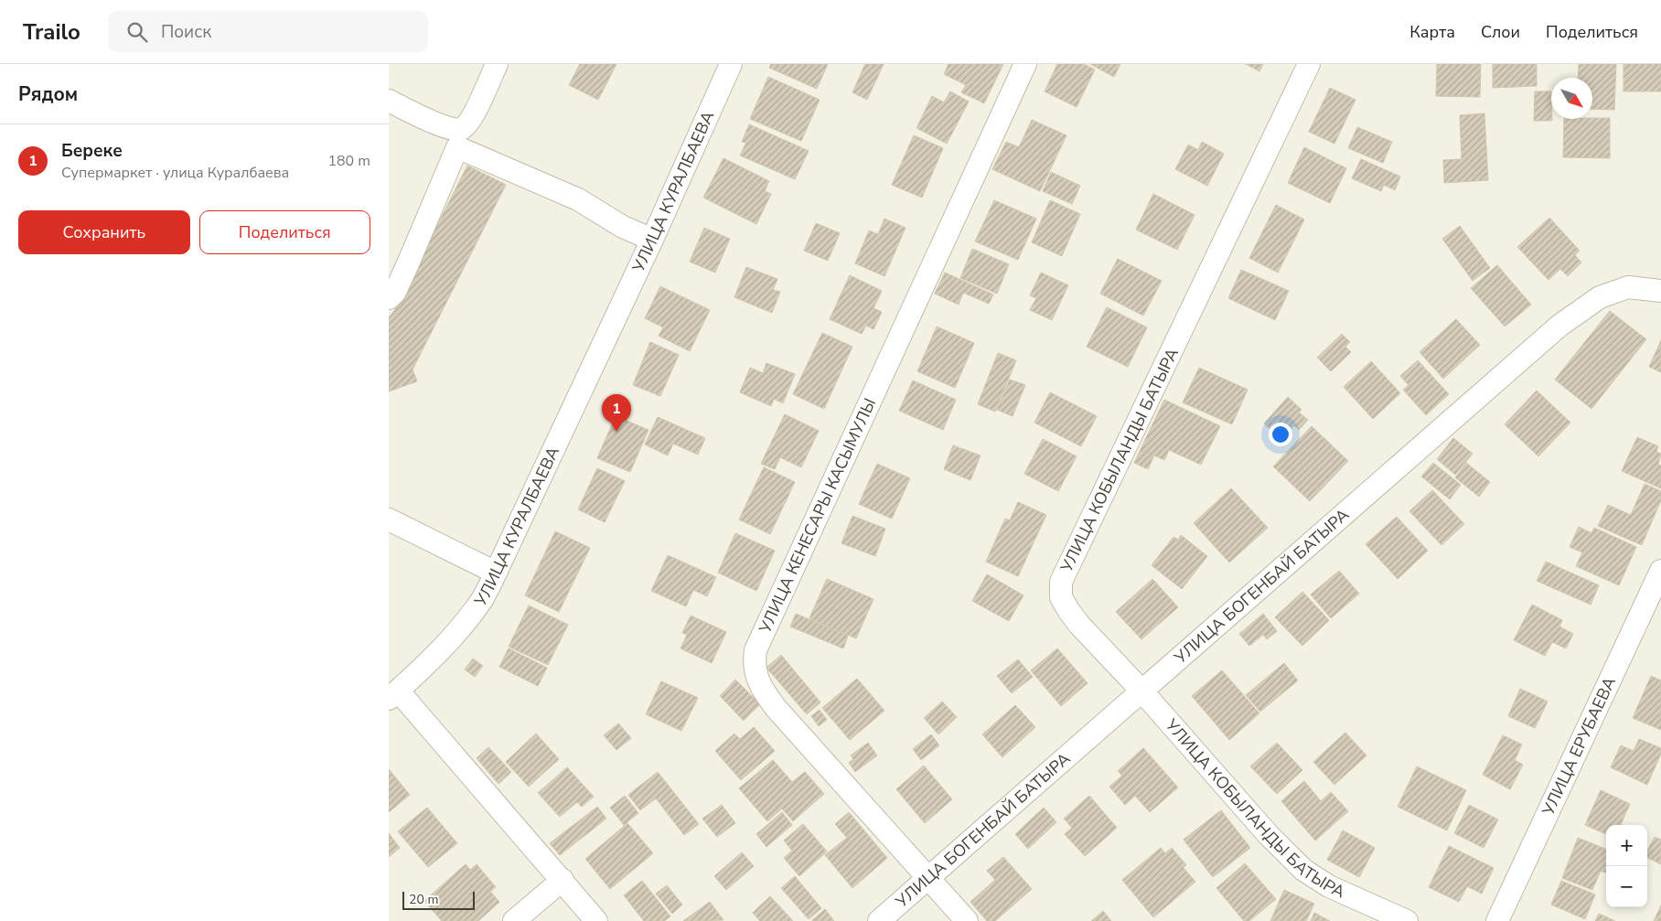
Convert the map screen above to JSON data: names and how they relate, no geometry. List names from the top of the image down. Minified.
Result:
{"streets":{"street":["УЛИЦА КУРАЛБАЕВА","УЛИЦА КОБЫЛАНДЫ БАТЫРА","УЛИЦА КЕНЕСАРЫ КАСЫМУЛЫ","УЛИЦА БОГЕНБАЙ БАТЫРА","УЛИЦА ЕРУБАЕВА"]},"crossings":[["УЛИЦА КОБЫЛАНДЫ БАТЫРА","УЛИЦА БОГЕНБАЙ БАТЫРА"],["УЛИЦА КЕНЕСАРЫ КАСЫМУЛЫ","УЛИЦА БОГЕНБАЙ БАТЫРА"]],"scale_bar":"20 m","north":"bottom right","page":{"header":"Trailo","search":"Поиск","nav":["Карта","Слои","Поделиться"],"heading":"Рядом","list":[{"mark":"1","name":"Береке","note":"Супермаркет · улица Куралбаева","value":"180 m"}],"buttons":["Сохранить","Поделиться"],"pins":"1","map_buttons":["+","−"],"scale":"20 m"}}
